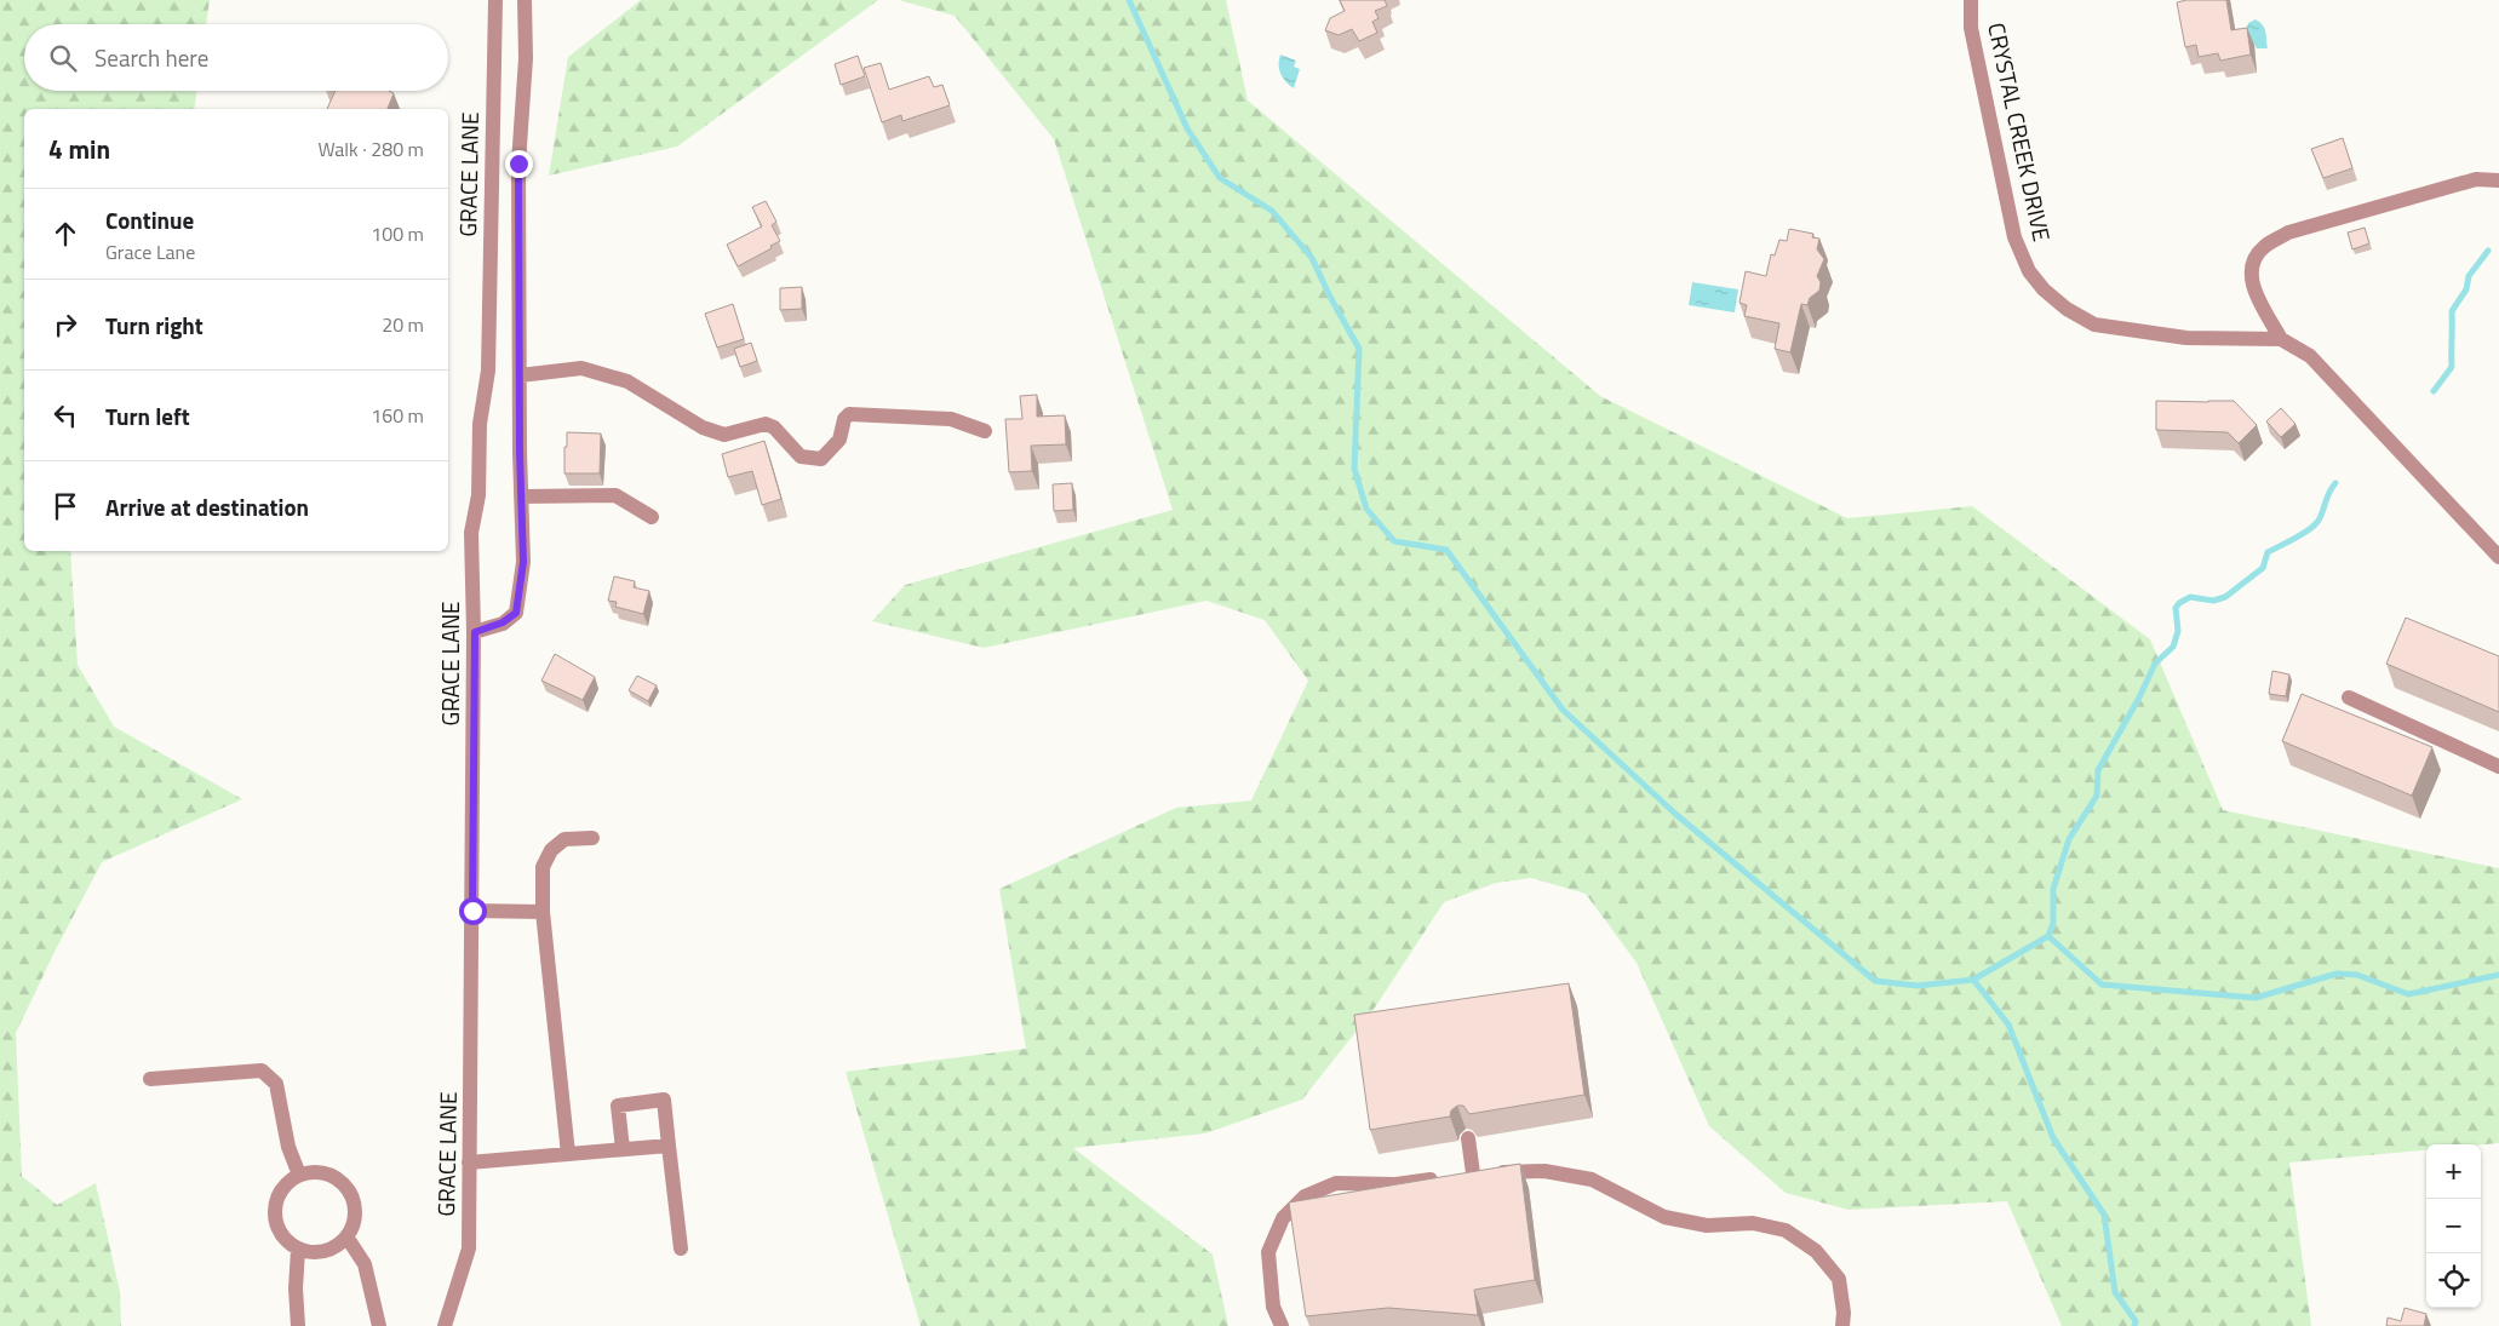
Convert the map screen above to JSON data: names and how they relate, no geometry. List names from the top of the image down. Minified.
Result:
{"streets":{"street":["CRYSTAL CREEK DRIVE","GRACE LANE"]},"page":{"search":"Search here","heading":["4 min","Walk · 280 m"],"list":[["Continue","Grace Lane","100 m"],["Turn right","20 m"],["Turn left","160 m"],"Arrive at destination"],"map_buttons":["+","−"]}}
